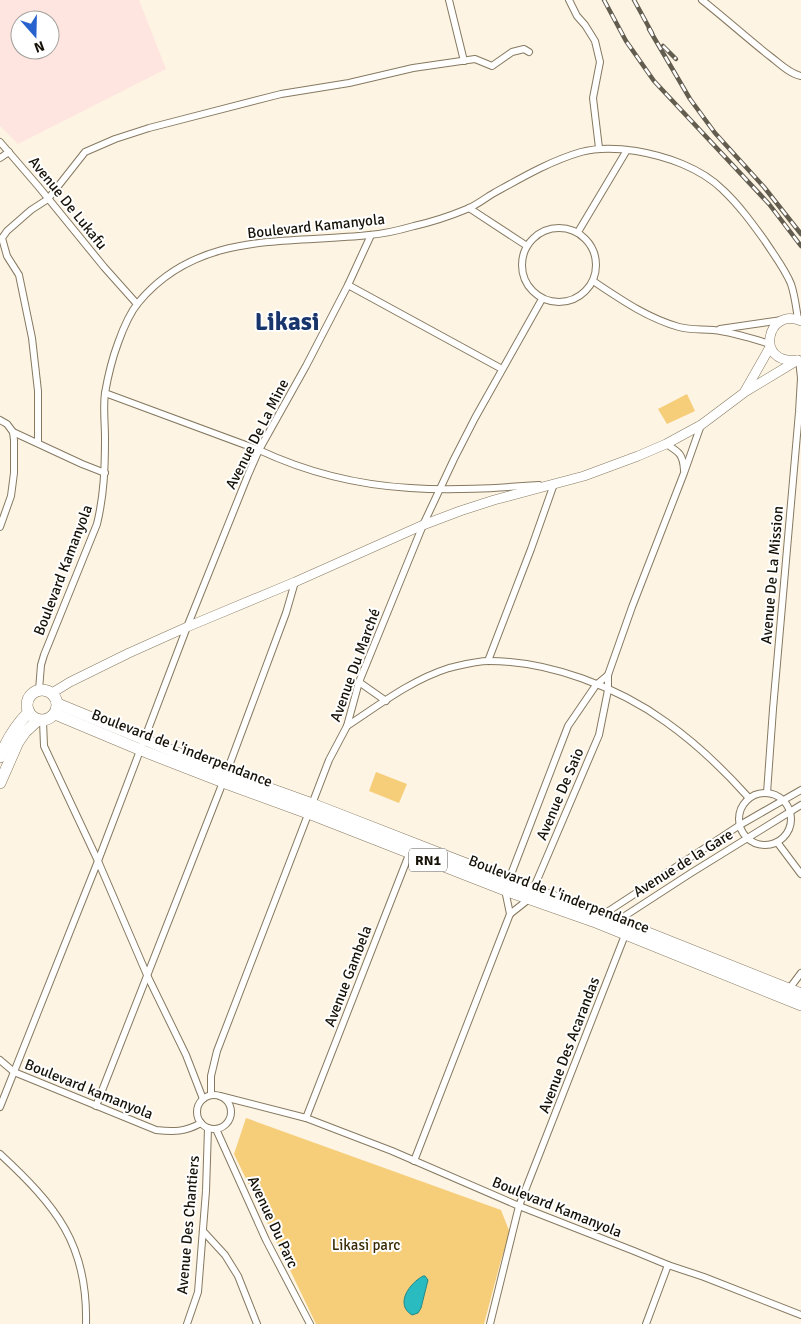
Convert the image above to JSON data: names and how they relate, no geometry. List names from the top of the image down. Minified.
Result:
{"streets":{"highway":["Boulevard de L'inderpendance","RN1"],"street":["Avenue De Lukafu","Boulevard Kamanyola","Avenue De La Mine","Avenue De La Mission","Avenue Du Marché","Avenue De Saio","Avenue de la Gare","Avenue Gambela","Avenue Des Acarandas","Boulevard kamanyola","Avenue Du Parc","Avenue Des Chantiers"]},"crossings":[["Avenue De Lukafu","Boulevard Kamanyola"],["Boulevard Kamanyola","Avenue De La Mine"],["Boulevard Kamanyola","Avenue Du Marché"],["Boulevard Kamanyola","Boulevard de L'inderpendance"],["Boulevard Kamanyola","Avenue Gambela"],["Boulevard Kamanyola","Avenue Des Acarandas"],["Boulevard Kamanyola","Boulevard kamanyola"],["Boulevard Kamanyola","Avenue Du Parc"],["Boulevard Kamanyola","Avenue Des Chantiers"],["Avenue De La Mine","Boulevard de L'inderpendance"],["Avenue De La Mine","Boulevard kamanyola"],["Avenue Du Marché","Boulevard de L'inderpendance"],["Avenue Du Marché","Boulevard kamanyola"],["Avenue Du Marché","Avenue Du Parc"],["Avenue Du Marché","Avenue Des Chantiers"],["Boulevard de L'inderpendance","Avenue De Saio"],["Boulevard de L'inderpendance","Avenue de la Gare"],["Boulevard de L'inderpendance","Avenue Gambela"],["Boulevard de L'inderpendance","Avenue Des Acarandas"],["Boulevard kamanyola","Avenue Du Parc"],["Boulevard kamanyola","Avenue Des Chantiers"],["Avenue Du Parc","Avenue Des Chantiers"]],"districts":["Likasi"],"parks":["Likasi parc"],"north":"bottom"}
